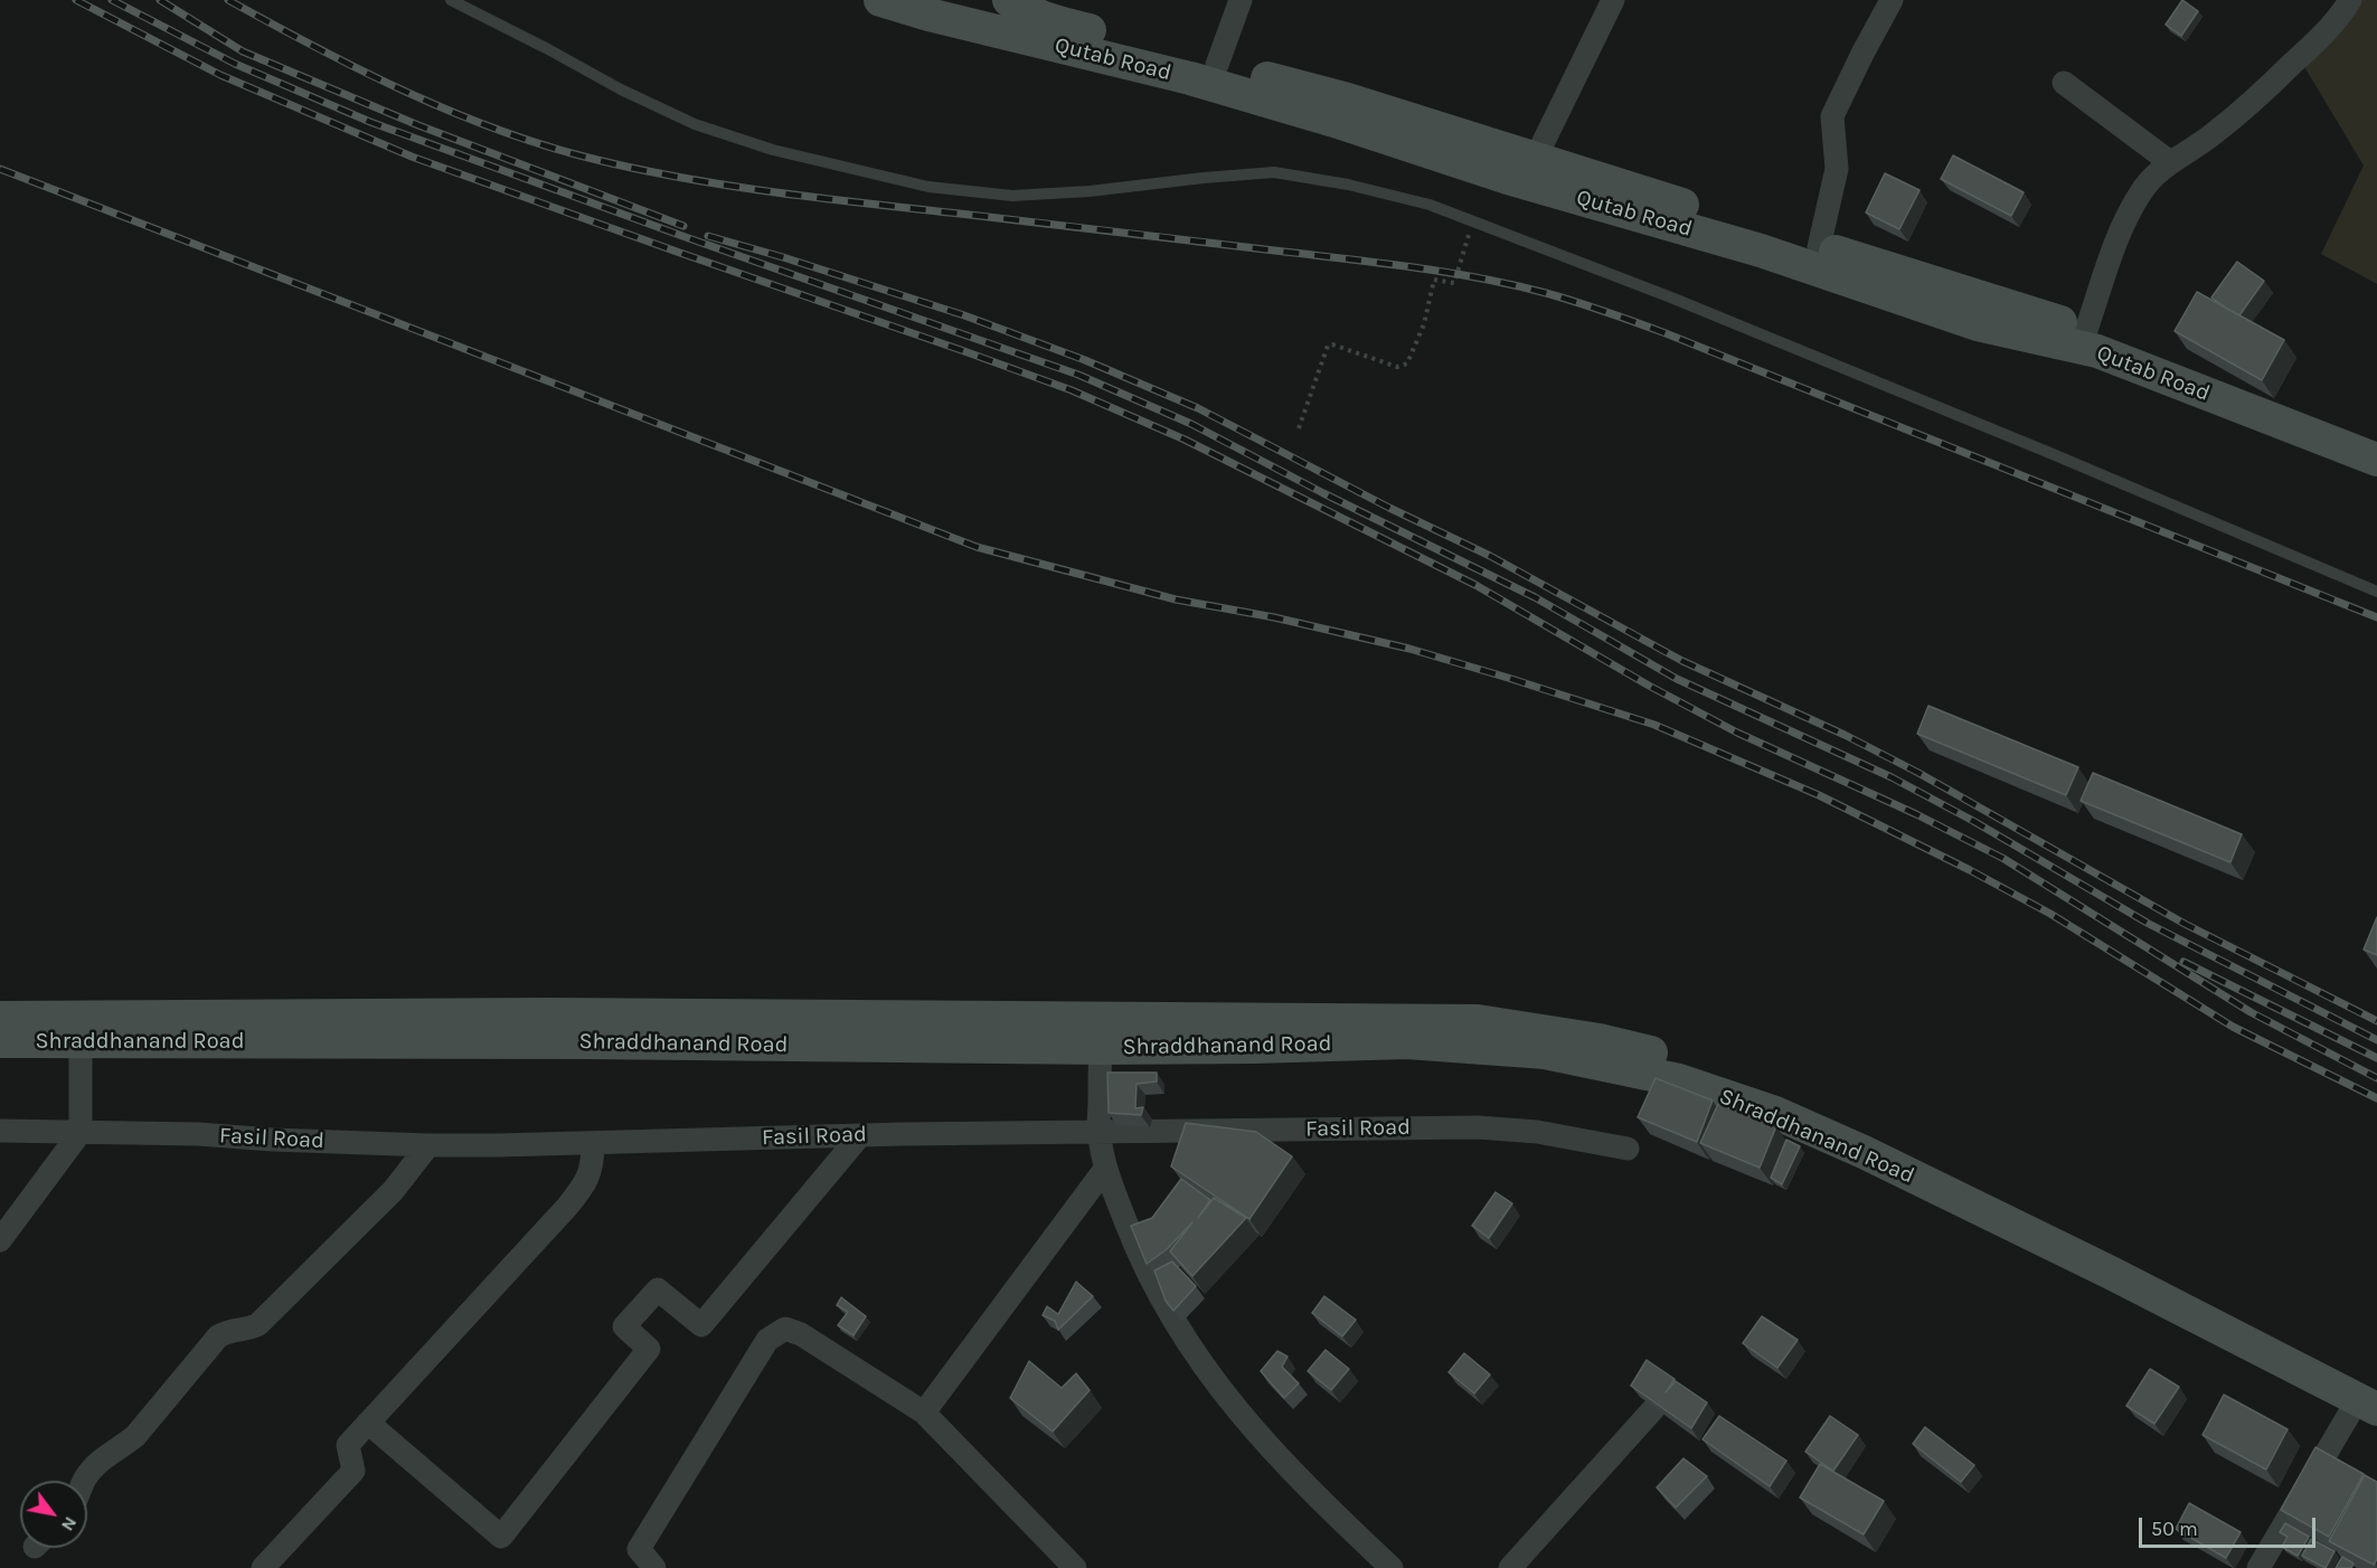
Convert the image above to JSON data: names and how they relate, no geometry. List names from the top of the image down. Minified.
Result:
{"streets":{"street":["Qutab Road","Shraddhanand Road","Fasil Road"]},"scale_bar":"50 m","north":"bottom right"}
